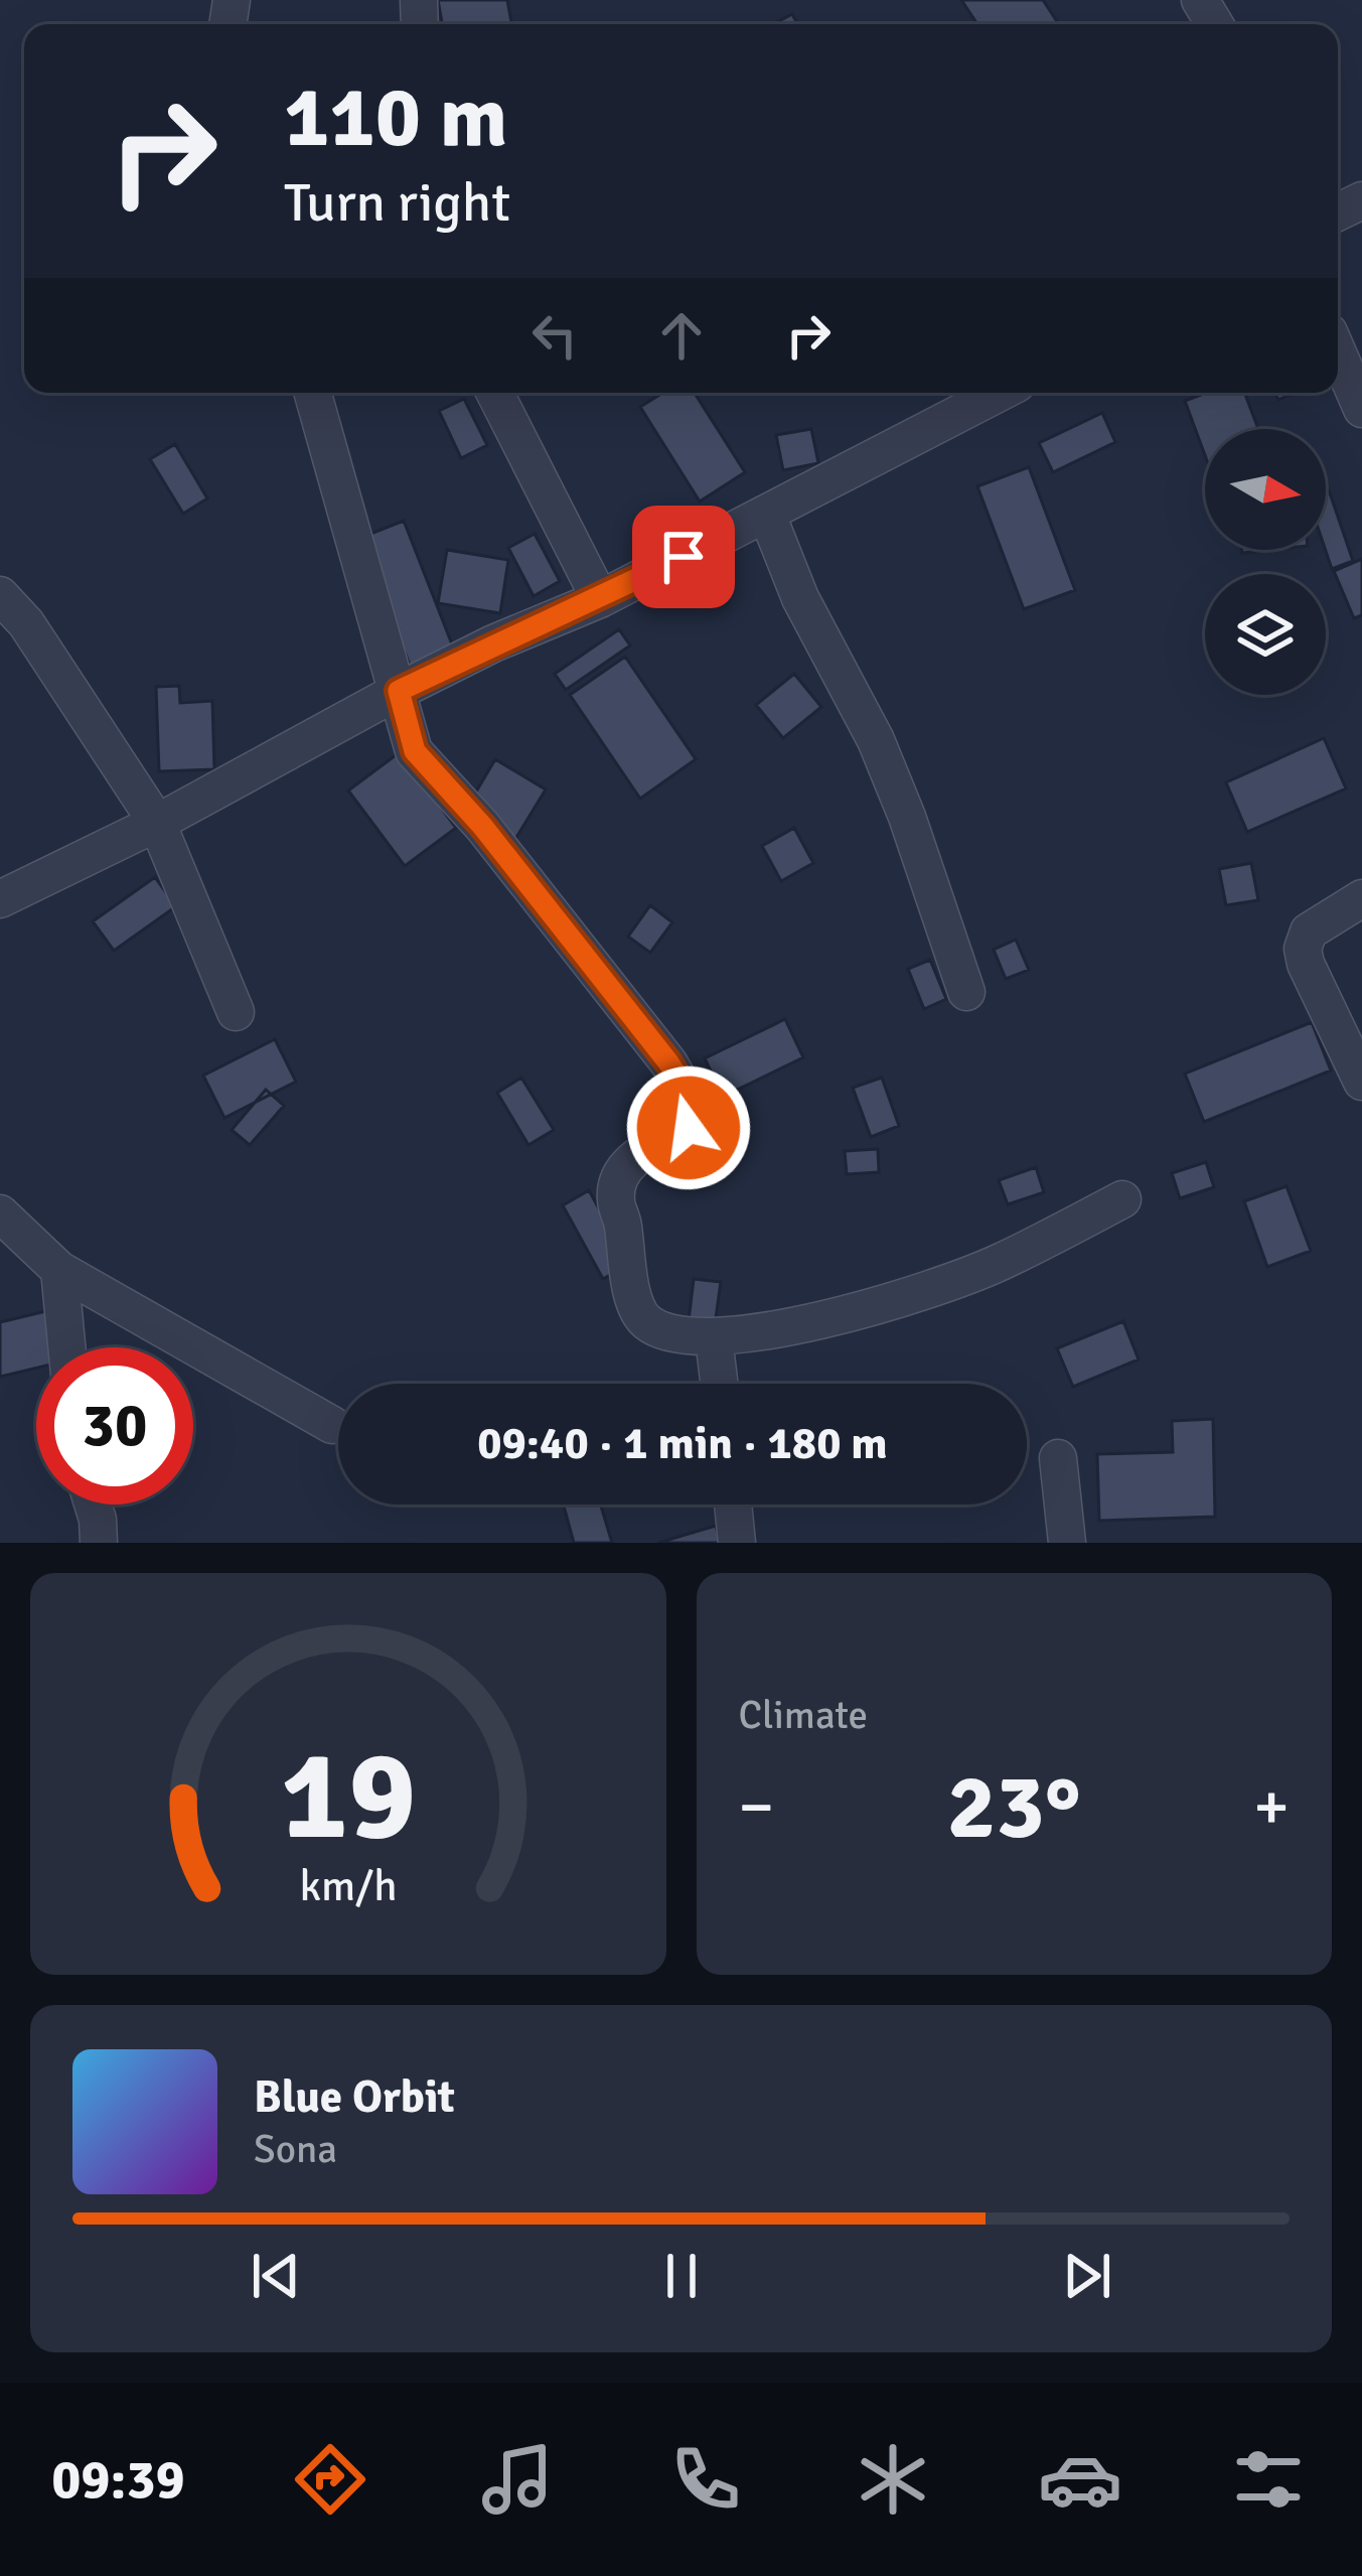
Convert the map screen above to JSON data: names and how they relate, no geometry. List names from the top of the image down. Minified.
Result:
{"north":"right","page":{"turn":["110 m","Turn right"],"limit":"30","trip":"09:40 · 1 min · 180 m","tile":"Climate","heat":["−","23°","+"],"song":["Blue Orbit","Sona"],"tabs":"09:39","gauge":["19","km/h"]}}
